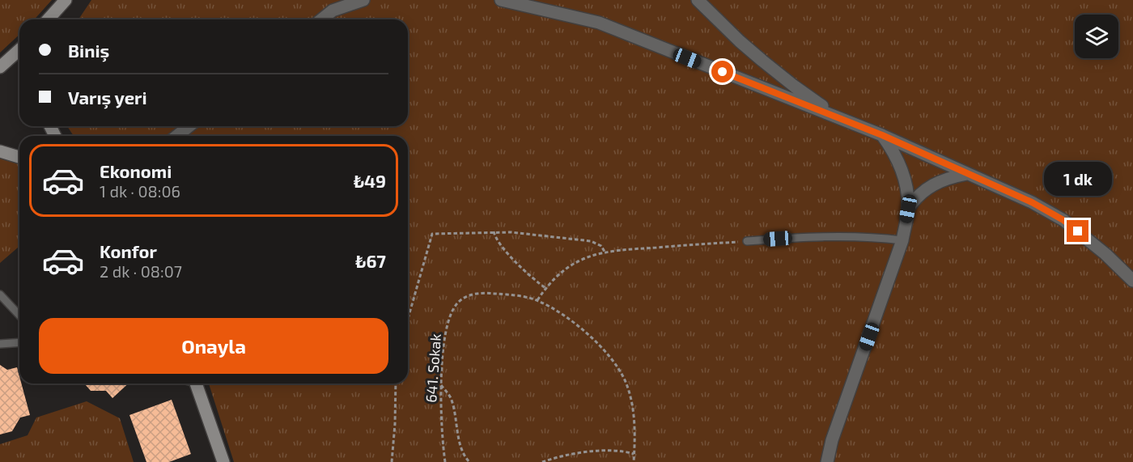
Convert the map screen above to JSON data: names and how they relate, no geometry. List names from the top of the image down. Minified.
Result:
{"streets":{"path":["641. Sokak"]},"page":{"banner":["Biniş","Varış yeri"],"list":[{"name":"Ekonomi","note":"1 dk · 08:06","value":"₺49"},{"name":"Konfor","note":"2 dk · 08:07","value":"₺67"}],"bubble":"1 dk","buttons":"Onayla"}}
